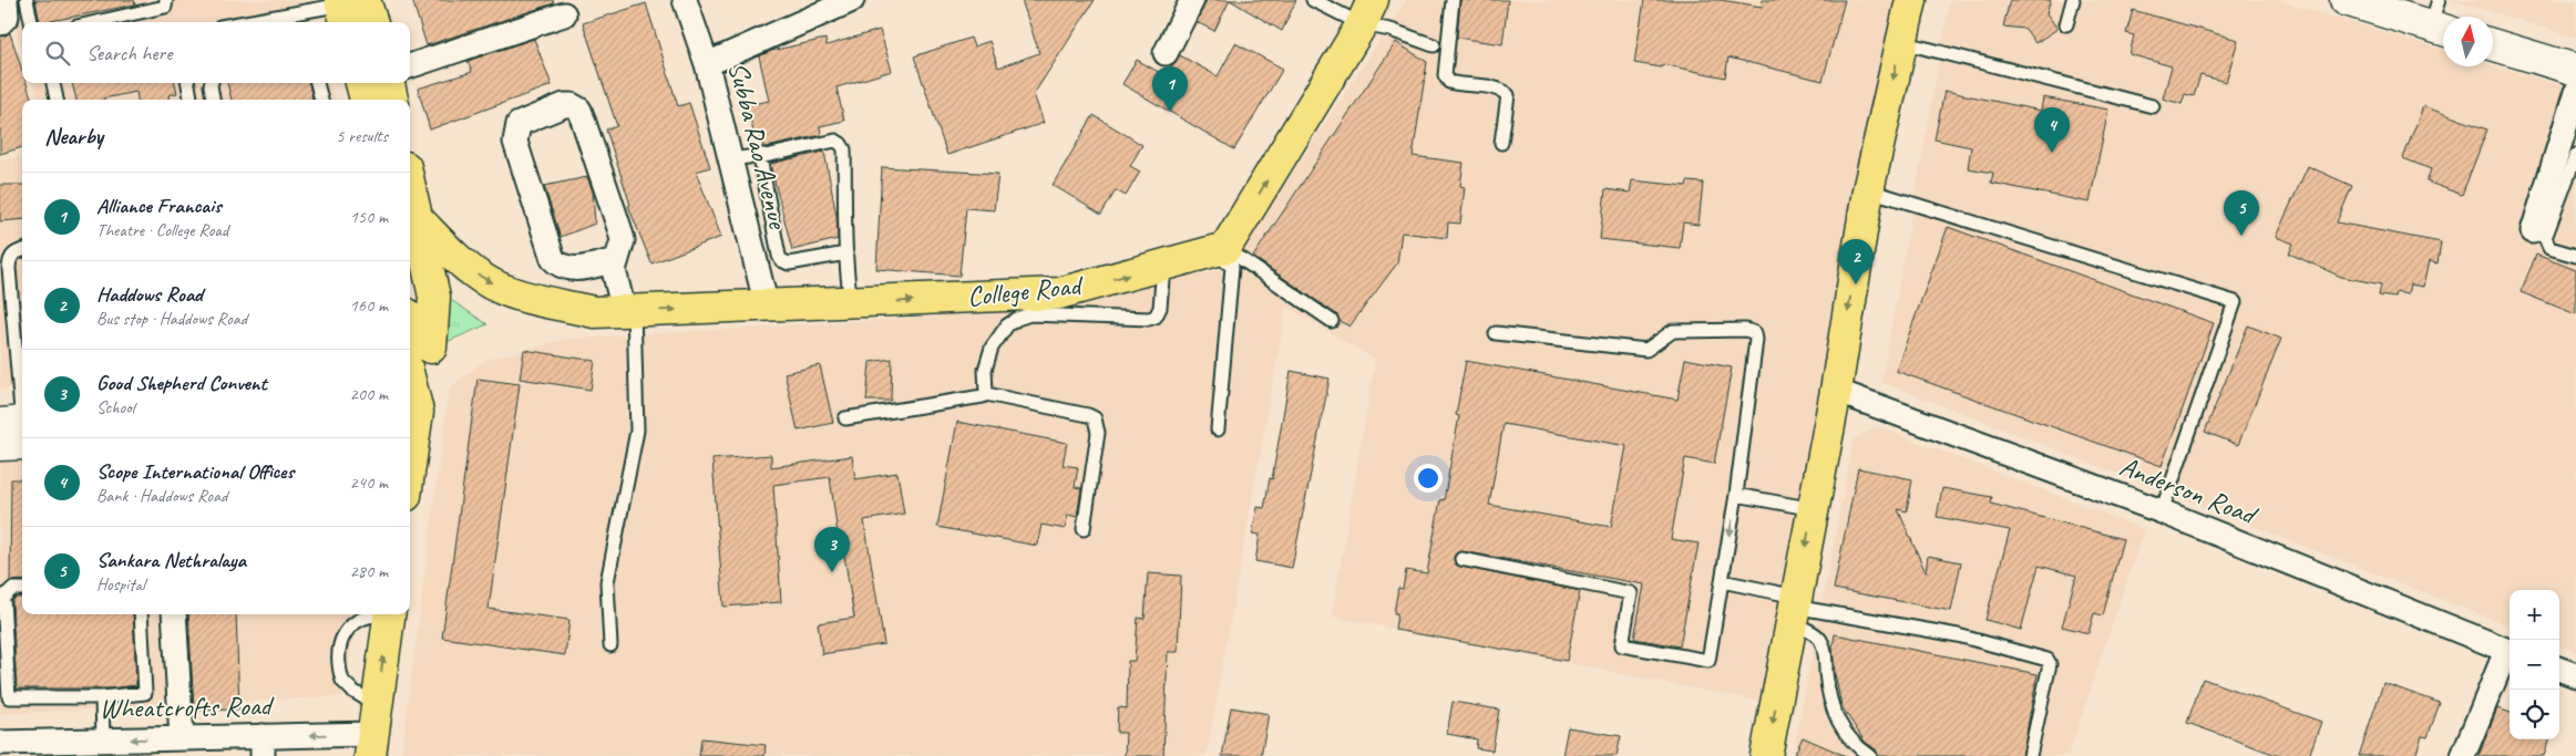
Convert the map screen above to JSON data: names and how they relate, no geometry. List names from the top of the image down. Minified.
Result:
{"streets":{"main road":["College Road"],"street":["Subba Rao Avenue","Anderson Road","Wheatcrofts Road"]},"crossings":[["Subba Rao Avenue","College Road"]],"one_way":["College Road","Wheatcrofts Road"],"north":"top","page":{"search":"Search here","pins":["1","4","5","2","3"],"heading":["Nearby","5 results"],"list":[{"mark":"1","name":"Alliance Francais","note":"Theatre · College Road","value":"150 m"},{"mark":"2","name":"Haddows Road","note":"Bus stop · Haddows Road","value":"160 m"},{"mark":"3","name":"Good Shepherd Convent","note":"School","value":"200 m"},{"mark":"4","name":"Scope International Offices","note":"Bank · Haddows Road","value":"240 m"},{"mark":"5","name":"Sankara Nethralaya","note":"Hospital","value":"280 m"}],"map_buttons":["+","−"]}}
